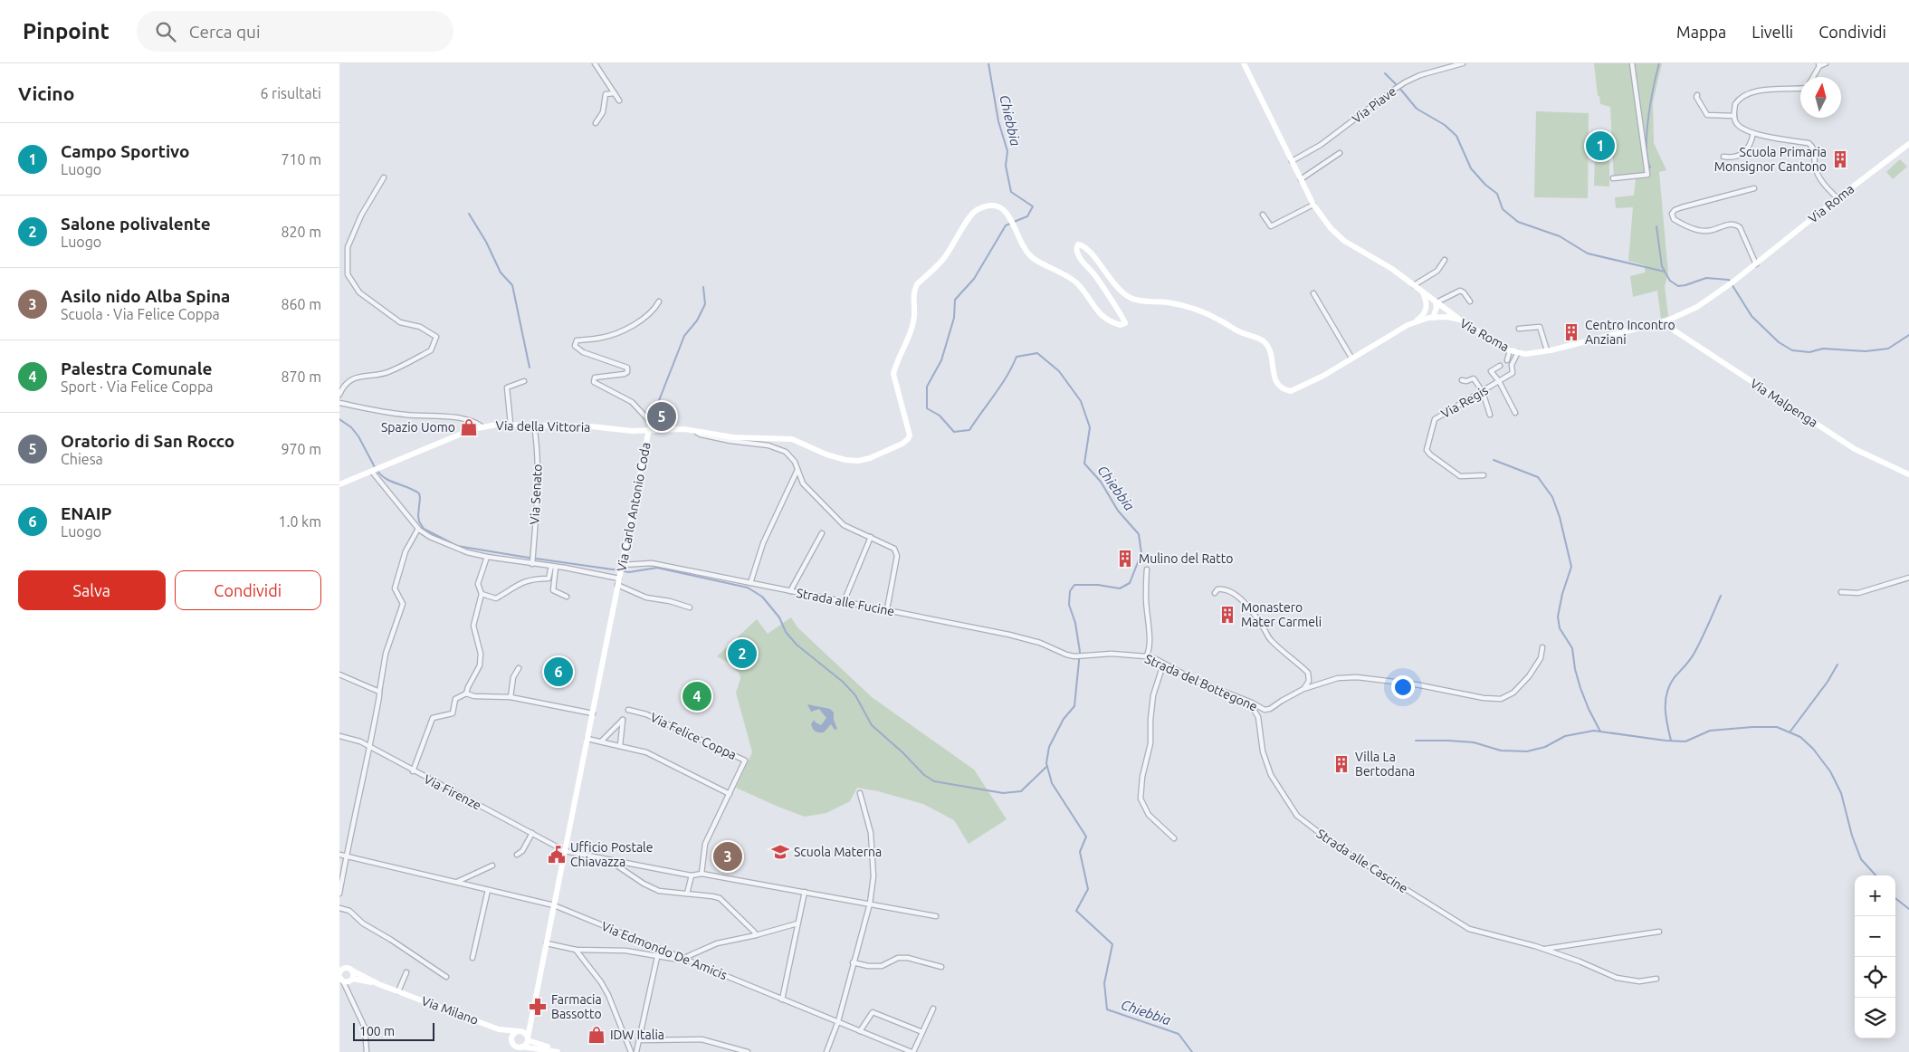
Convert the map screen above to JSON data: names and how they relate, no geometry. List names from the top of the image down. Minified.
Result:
{"streets":{"street":["Via Piave","Via Roma","Via Regis","Via Malpenga","Via della Vittoria","Via Senato","Via Carlo Antonio Coda","Strada alle Fucine","Strada del Bottegone","Via Felice Coppa","Via Firenze","Strada alle Cascine","Via Edmondo De Amicis","Via Milano"]},"crossings":[["Via Roma","Via Regis"],["Via Roma","Via Malpenga"],["Via Roma","Via della Vittoria"],["Via della Vittoria","Via Senato"],["Via della Vittoria","Via Carlo Antonio Coda"],["Via Carlo Antonio Coda","Strada alle Fucine"],["Via Carlo Antonio Coda","Via Firenze"],["Via Carlo Antonio Coda","Via Edmondo De Amicis"],["Via Carlo Antonio Coda","Via Milano"],["Strada alle Fucine","Strada del Bottegone"],["Strada del Bottegone","Strada alle Cascine"]],"water":["Chiebbia"],"places":{"building":["Scuola Primaria Monsignor Cantono","Centro Incontro Anziani","Mulino del Ratto","Monastero Mater Carmeli","Villa La Bertodana"],"shop":["Spazio Uomo","IDW Italia"],"school or university":["Scuola Materna"],"public building":["Ufficio Postale Chiavazza"],"pharmacy":["Farmacia Bassotto"]},"scale_bar":"100 m","north":"top","page":{"header":"Pinpoint","search":"Cerca qui","nav":["Mappa","Livelli","Condividi"],"heading":["Vicino","6 risultati"],"list":[{"mark":"1","name":"Campo Sportivo","note":"Luogo","value":"710 m"},{"mark":"2","name":"Salone polivalente","note":"Luogo","value":"820 m"},{"mark":"3","name":"Asilo nido Alba Spina","note":"Scuola · Via Felice Coppa","value":"860 m"},{"mark":"4","name":"Palestra Comunale","note":"Sport · Via Felice Coppa","value":"870 m"},{"mark":"5","name":"Oratorio di San Rocco","note":"Chiesa","value":"970 m"},{"mark":"6","name":"ENAIP","note":"Luogo","value":"1.0 km"}],"pins":["1","5","2","6","4","3"],"buttons":["Salva","Condividi"],"map_buttons":["+","−"],"scale":"100 m"}}
